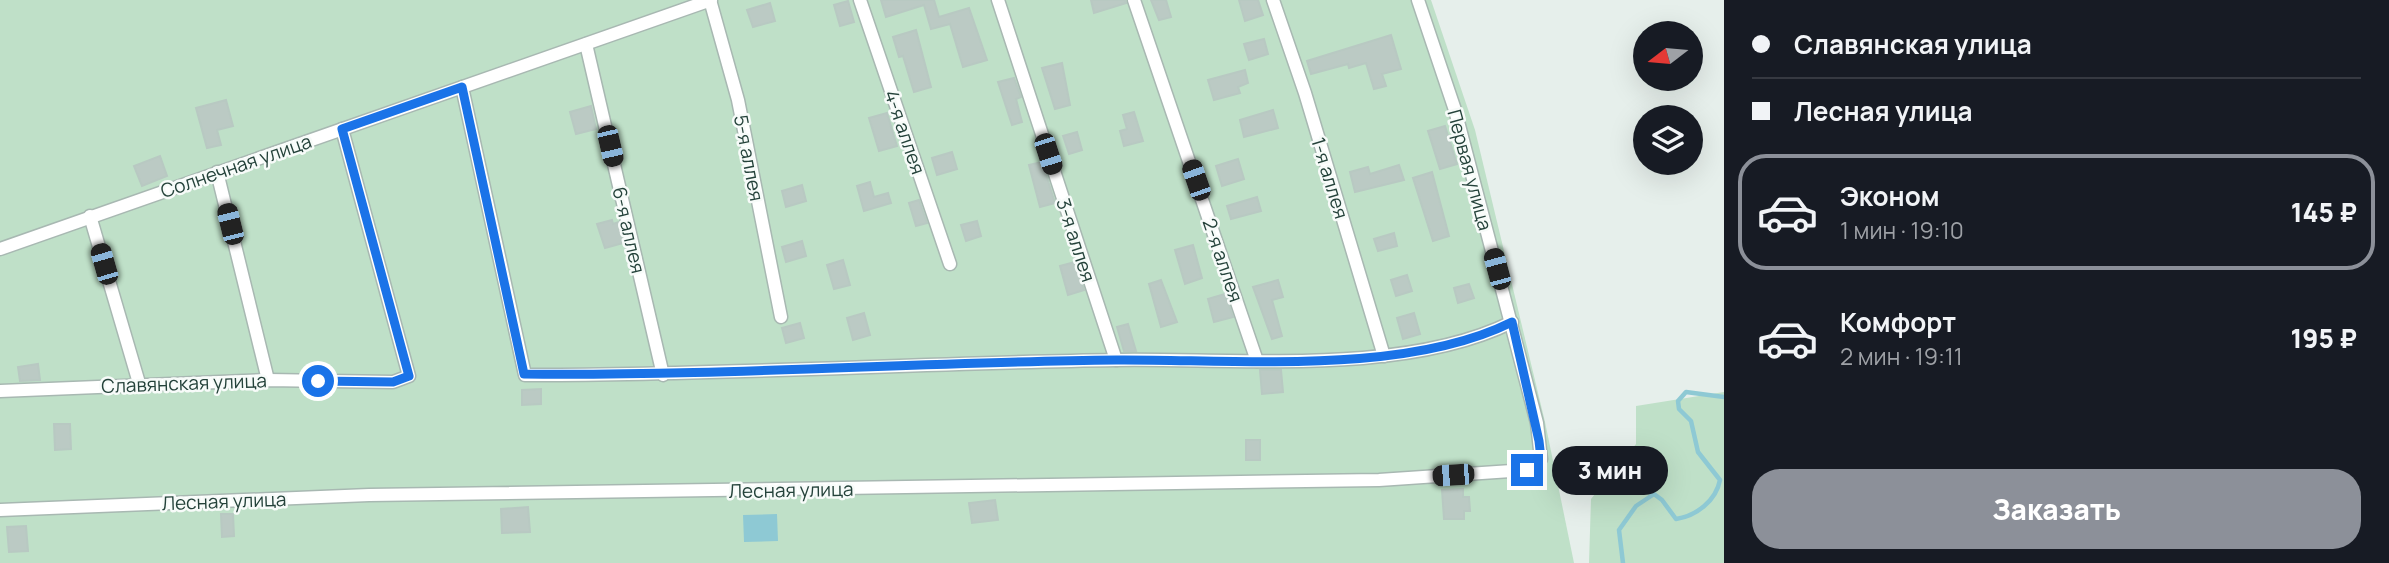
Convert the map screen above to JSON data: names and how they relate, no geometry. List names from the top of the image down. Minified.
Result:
{"streets":{"street":["4-я аллея","5-я аллея","Солнечная улица","Первая улица","1-я аллея","6-я аллея","3-я аллея","2-я аллея","Славянская улица","Лесная улица"]},"crossings":[["5-я аллея","Солнечная улица"],["Солнечная улица","6-я аллея"],["Солнечная улица","Славянская улица"],["Первая улица","Лесная улица"]],"north":"left","page":{"banner":["Славянская улица","Лесная улица"],"list":[{"name":"Эконом","note":"1 мин · 19:10","value":"145 ₽"},{"name":"Комфорт","note":"2 мин · 19:11","value":"195 ₽"}],"bubble":"3 мин","buttons":"Заказать"}}
